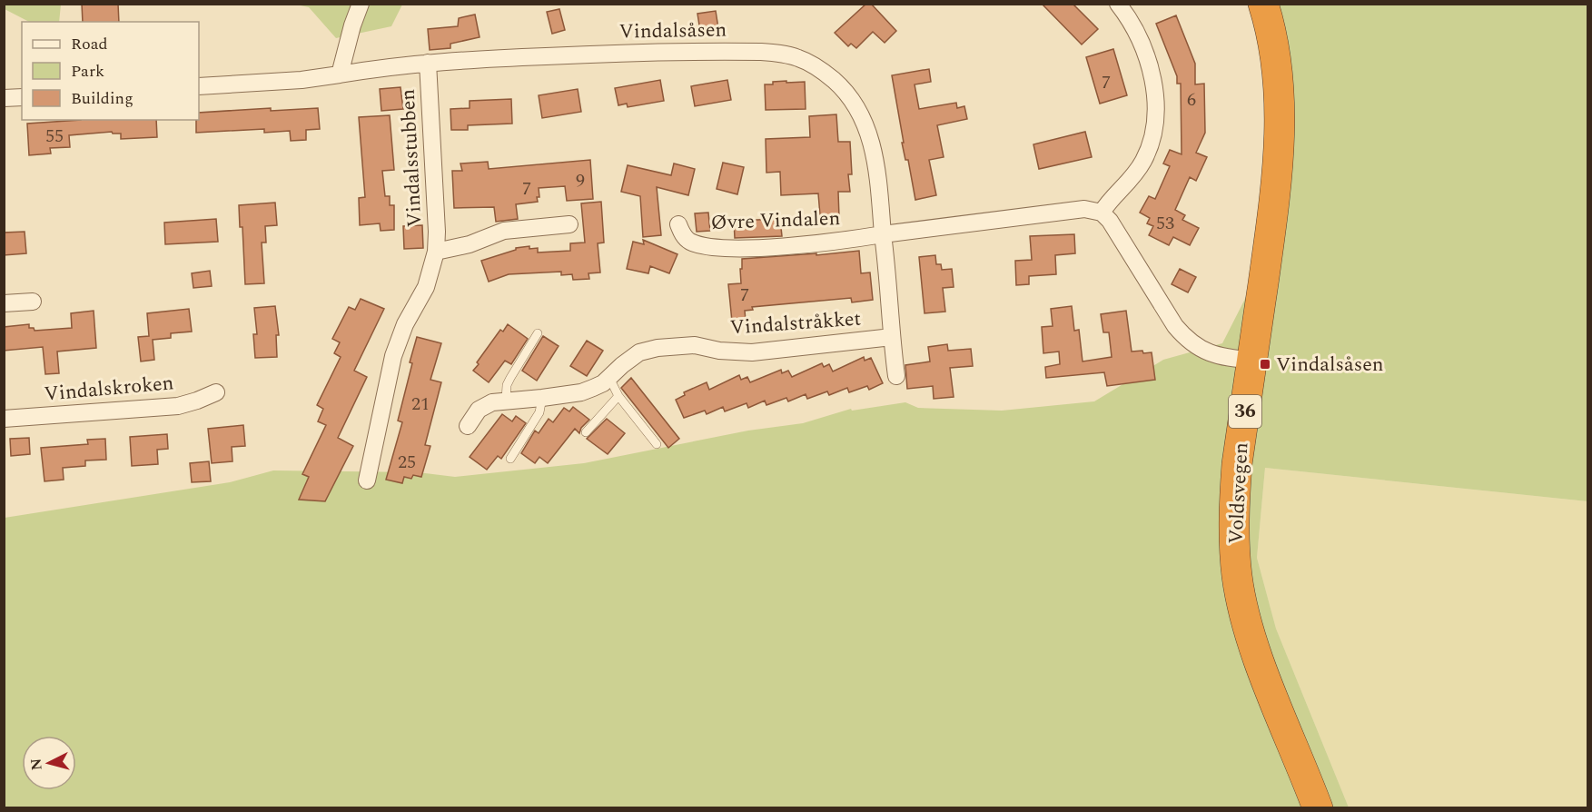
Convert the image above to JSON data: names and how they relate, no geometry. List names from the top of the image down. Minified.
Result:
{"streets":{"highway":["36","Voldsvegen"],"street":["Vindalsåsen","Vindalsstubben","Øvre Vindalen","Vindalstråkket","Vindalskroken"]},"crossings":[["Vindalsåsen","Vindalsstubben"],["Vindalsåsen","Øvre Vindalen"],["Vindalsåsen","Vindalstråkket"]],"places":{"transit":["Vindalsåsen"]},"house_numbers":["7","6","55","9","7","53","7","21","25"],"legend":["Road","Park","Building"],"north":"left"}
